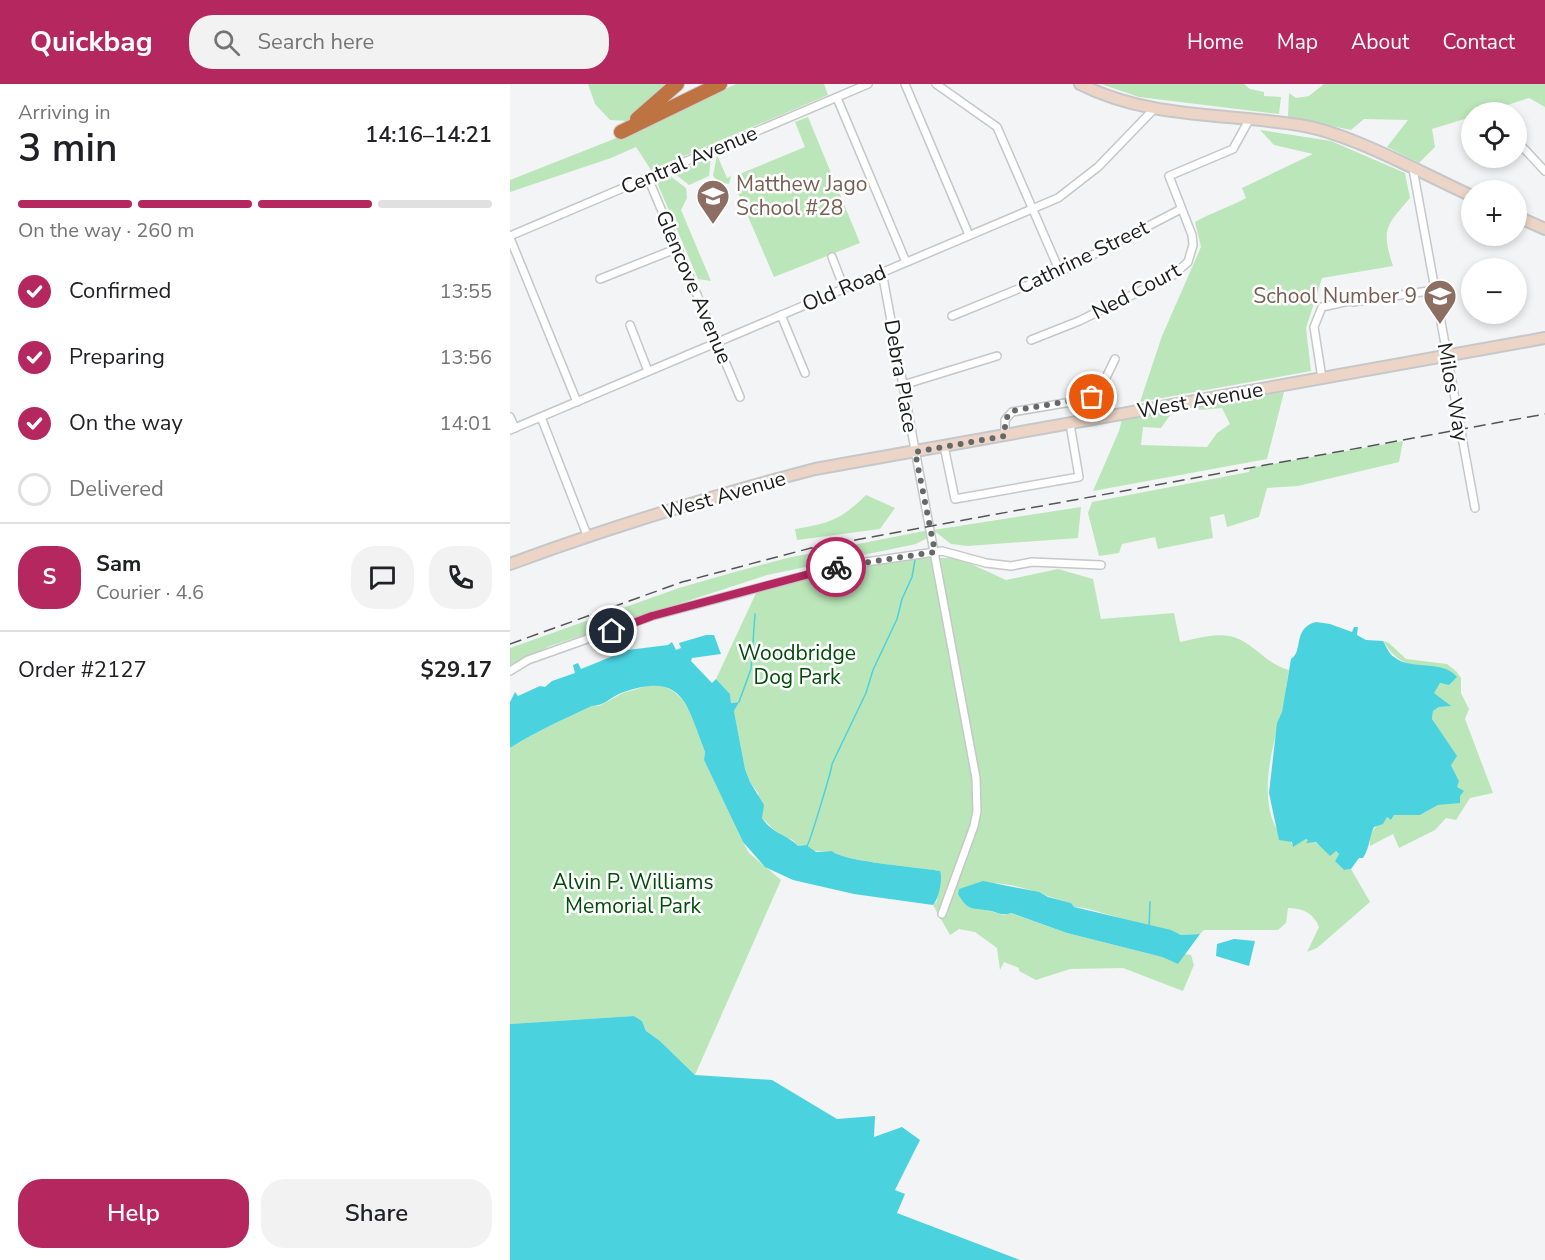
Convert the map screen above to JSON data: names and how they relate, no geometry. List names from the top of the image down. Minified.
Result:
{"streets":{"street":["Central Avenue","Cathrine Street","Glencove Avenue","Old Road","Ned Court","Debra Place","Milos Way","West Avenue"]},"crossings":[["Central Avenue","Glencove Avenue"],["Cathrine Street","Ned Court"],["Glencove Avenue","Old Road"],["Old Road","Debra Place"],["Debra Place","West Avenue"],["Milos Way","West Avenue"]],"parks":["Woodbridge Dog Park","Alvin P. Williams Memorial Park"],"places":{"school or university":["Matthew Jago School #28","School Number 9"]},"page":{"header":"Quickbag","search":"Search here","nav":["Home","Map","About","Contact"],"heading":["3 min","Arriving in","14:16–14:21"],"panel":["Sam","Courier · 4.6","Order #2127","$29.17"],"map_buttons":["+","−"],"bar":"On the way · 260 m","list":[["Confirmed","13:55"],["Preparing","13:56"],["On the way","14:01"],"Delivered"],"round":"S","buttons":["Help","Share"]}}
